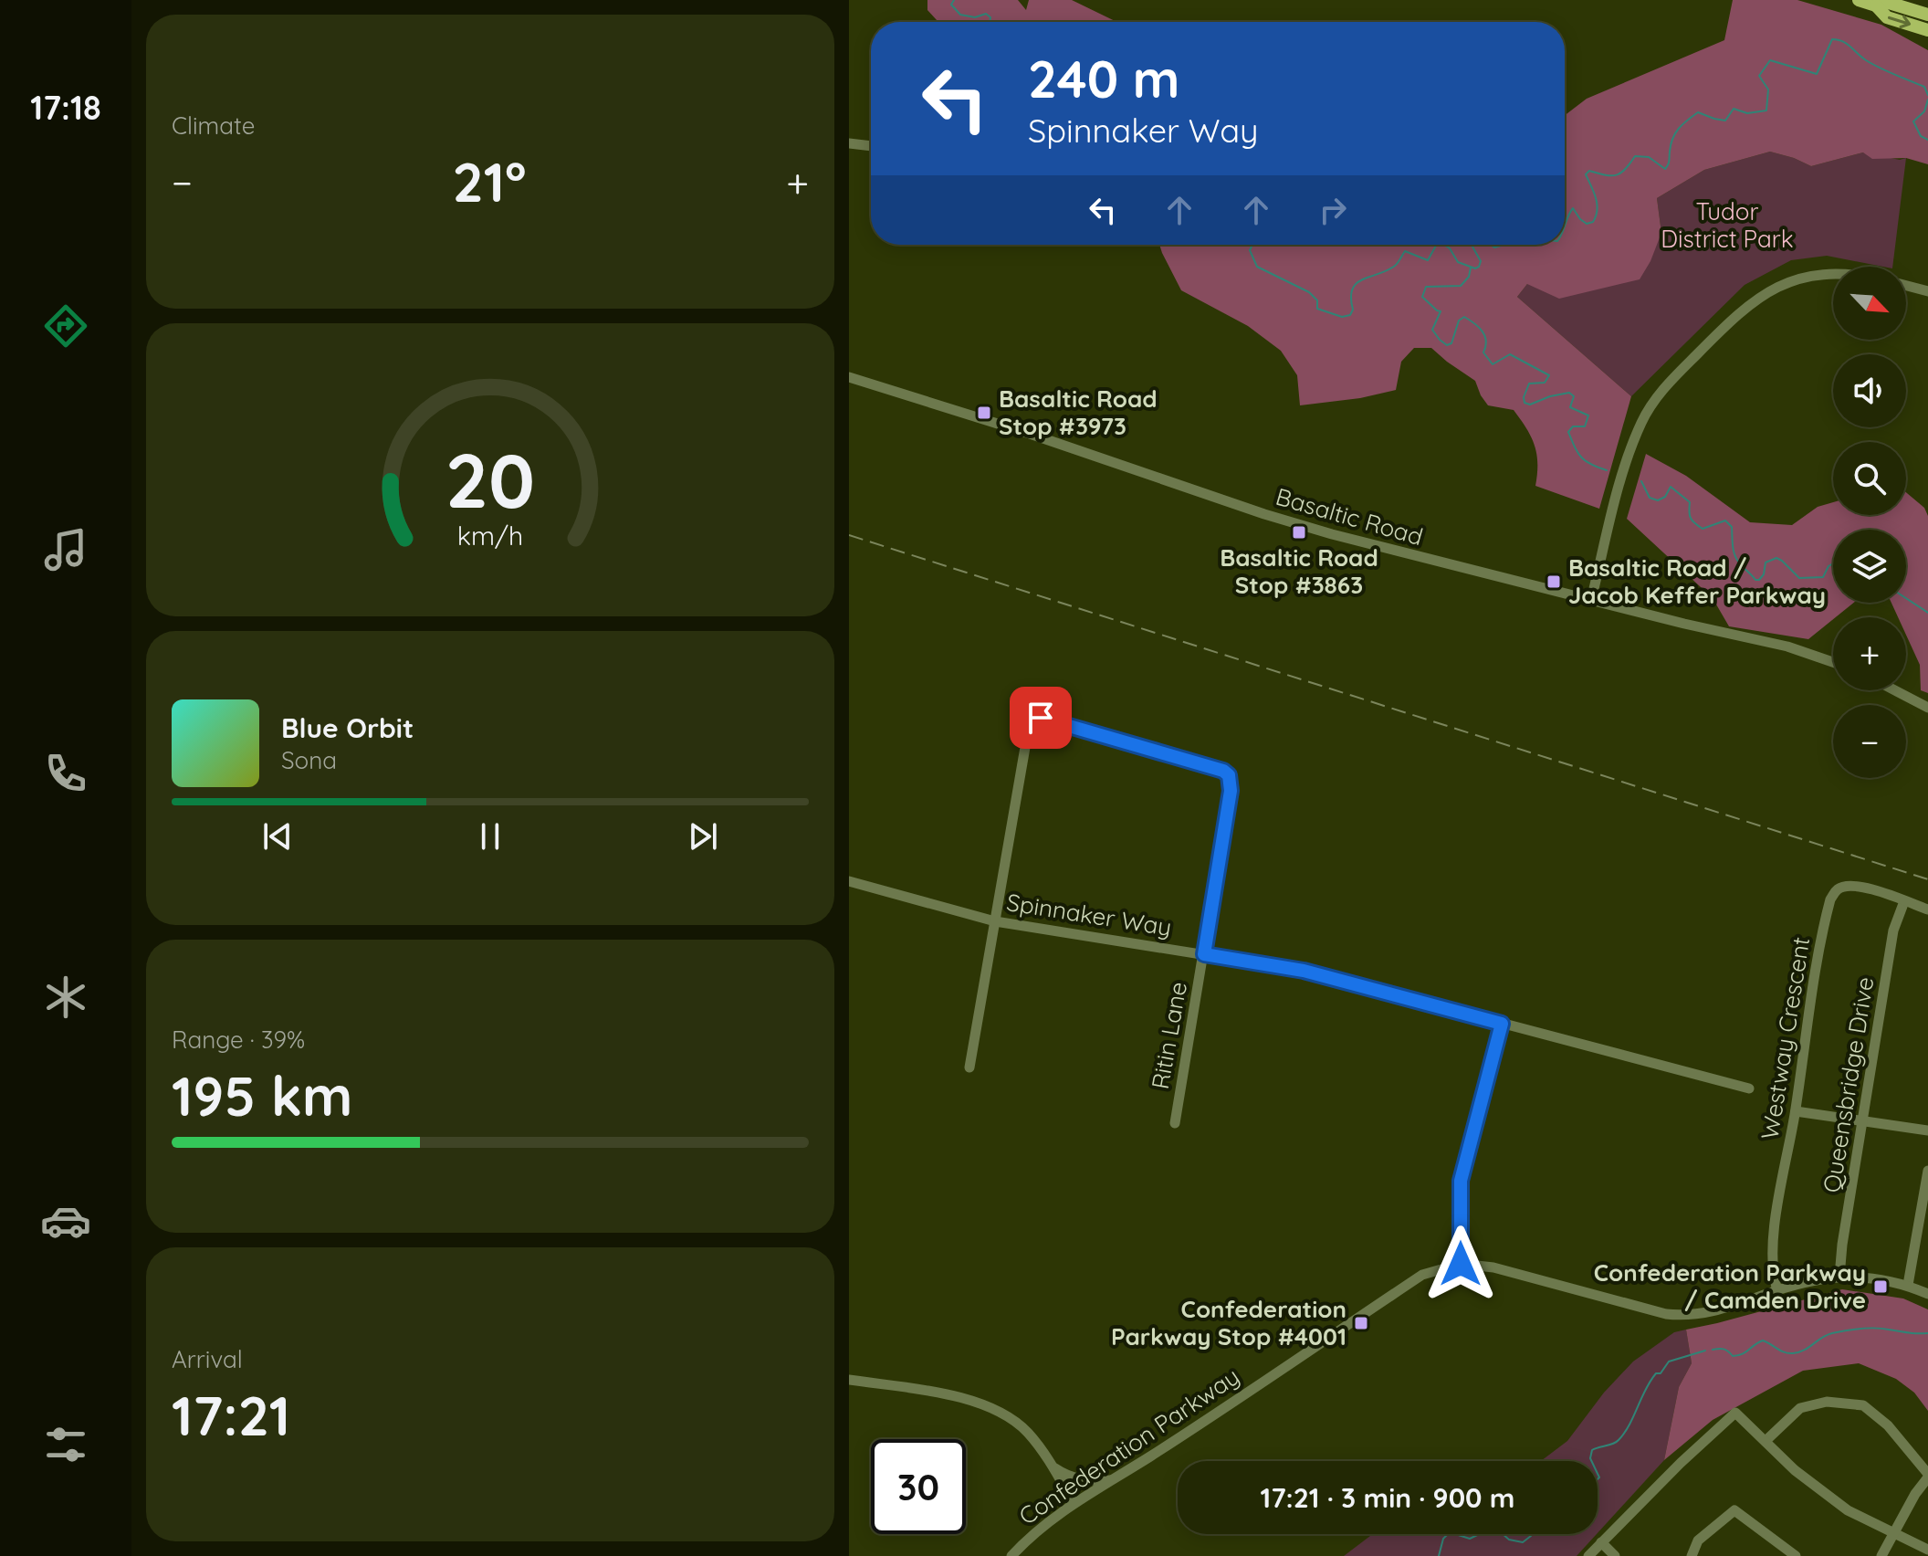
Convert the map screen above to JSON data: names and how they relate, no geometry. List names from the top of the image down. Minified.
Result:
{"streets":{"street":["Basaltic Road","Spinnaker Way","Ritin Lane","Westway Crescent","Queensbridge Drive","Confederation Parkway"]},"crossings":[["Spinnaker Way","Ritin Lane"],["Westway Crescent","Queensbridge Drive"],["Westway Crescent","Confederation Parkway"],["Queensbridge Drive","Confederation Parkway"]],"parks":["Tudor District Park"],"places":{"transit":["Basaltic Road Stop #3973","Basaltic Road Stop #3863","Basaltic Road / Jacob Keffer Parkway","Confederation Parkway / Camden Drive","Confederation Parkway Stop #4001"]},"north":"bottom right","page":{"tabs":"17:18","tile":["Climate",["Range · 39%","195 km"],["Arrival","17:21"]],"turn":["240 m","Spinnaker Way"],"heat":["−","21°","+"],"map_buttons":["+","−"],"song":["Blue Orbit","Sona"],"limit":"30","trip":"17:21 · 3 min · 900 m","gauge":["20","km/h"]}}
